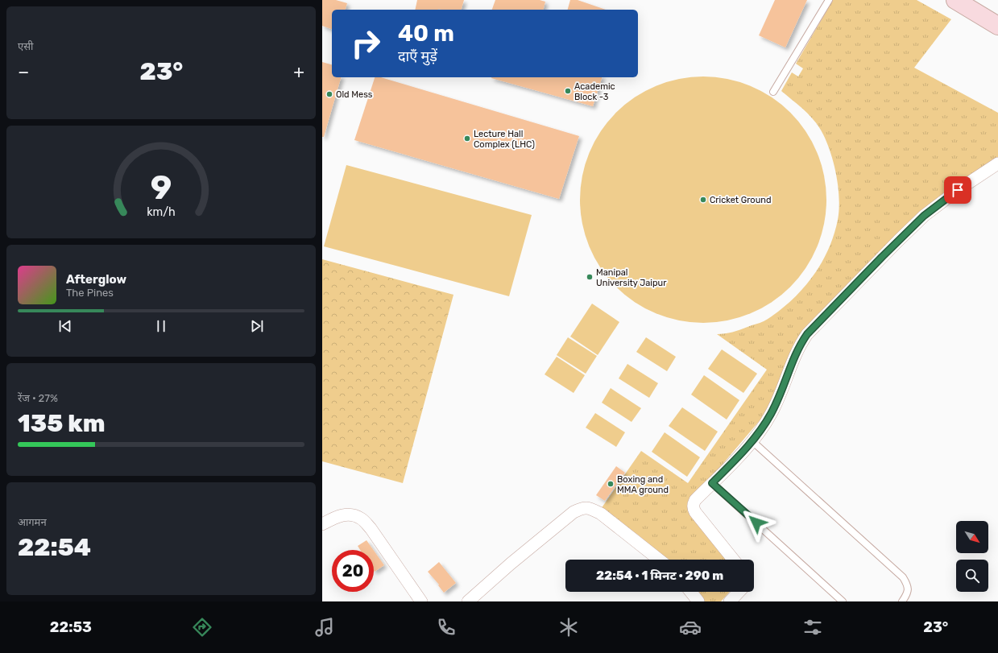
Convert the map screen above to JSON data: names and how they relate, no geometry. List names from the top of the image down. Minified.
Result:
{"places":["Academic Block -3","Old Mess","Lecture Hall Complex (LHC)","Cricket Ground","Manipal University Jaipur","Boxing and MMA ground"],"north":"bottom right","page":{"tile":["एसी",["रेंज · 27%","135 km"],["आगमन","22:54"]],"turn":["40 m","दाएँ मुड़ें"],"heat":["−","23°","+"],"song":["Afterglow","The Pines"],"limit":"20","trip":"22:54 · 1 मिनट · 290 m","tabs":["22:53","23°"],"gauge":["9","km/h"]}}
